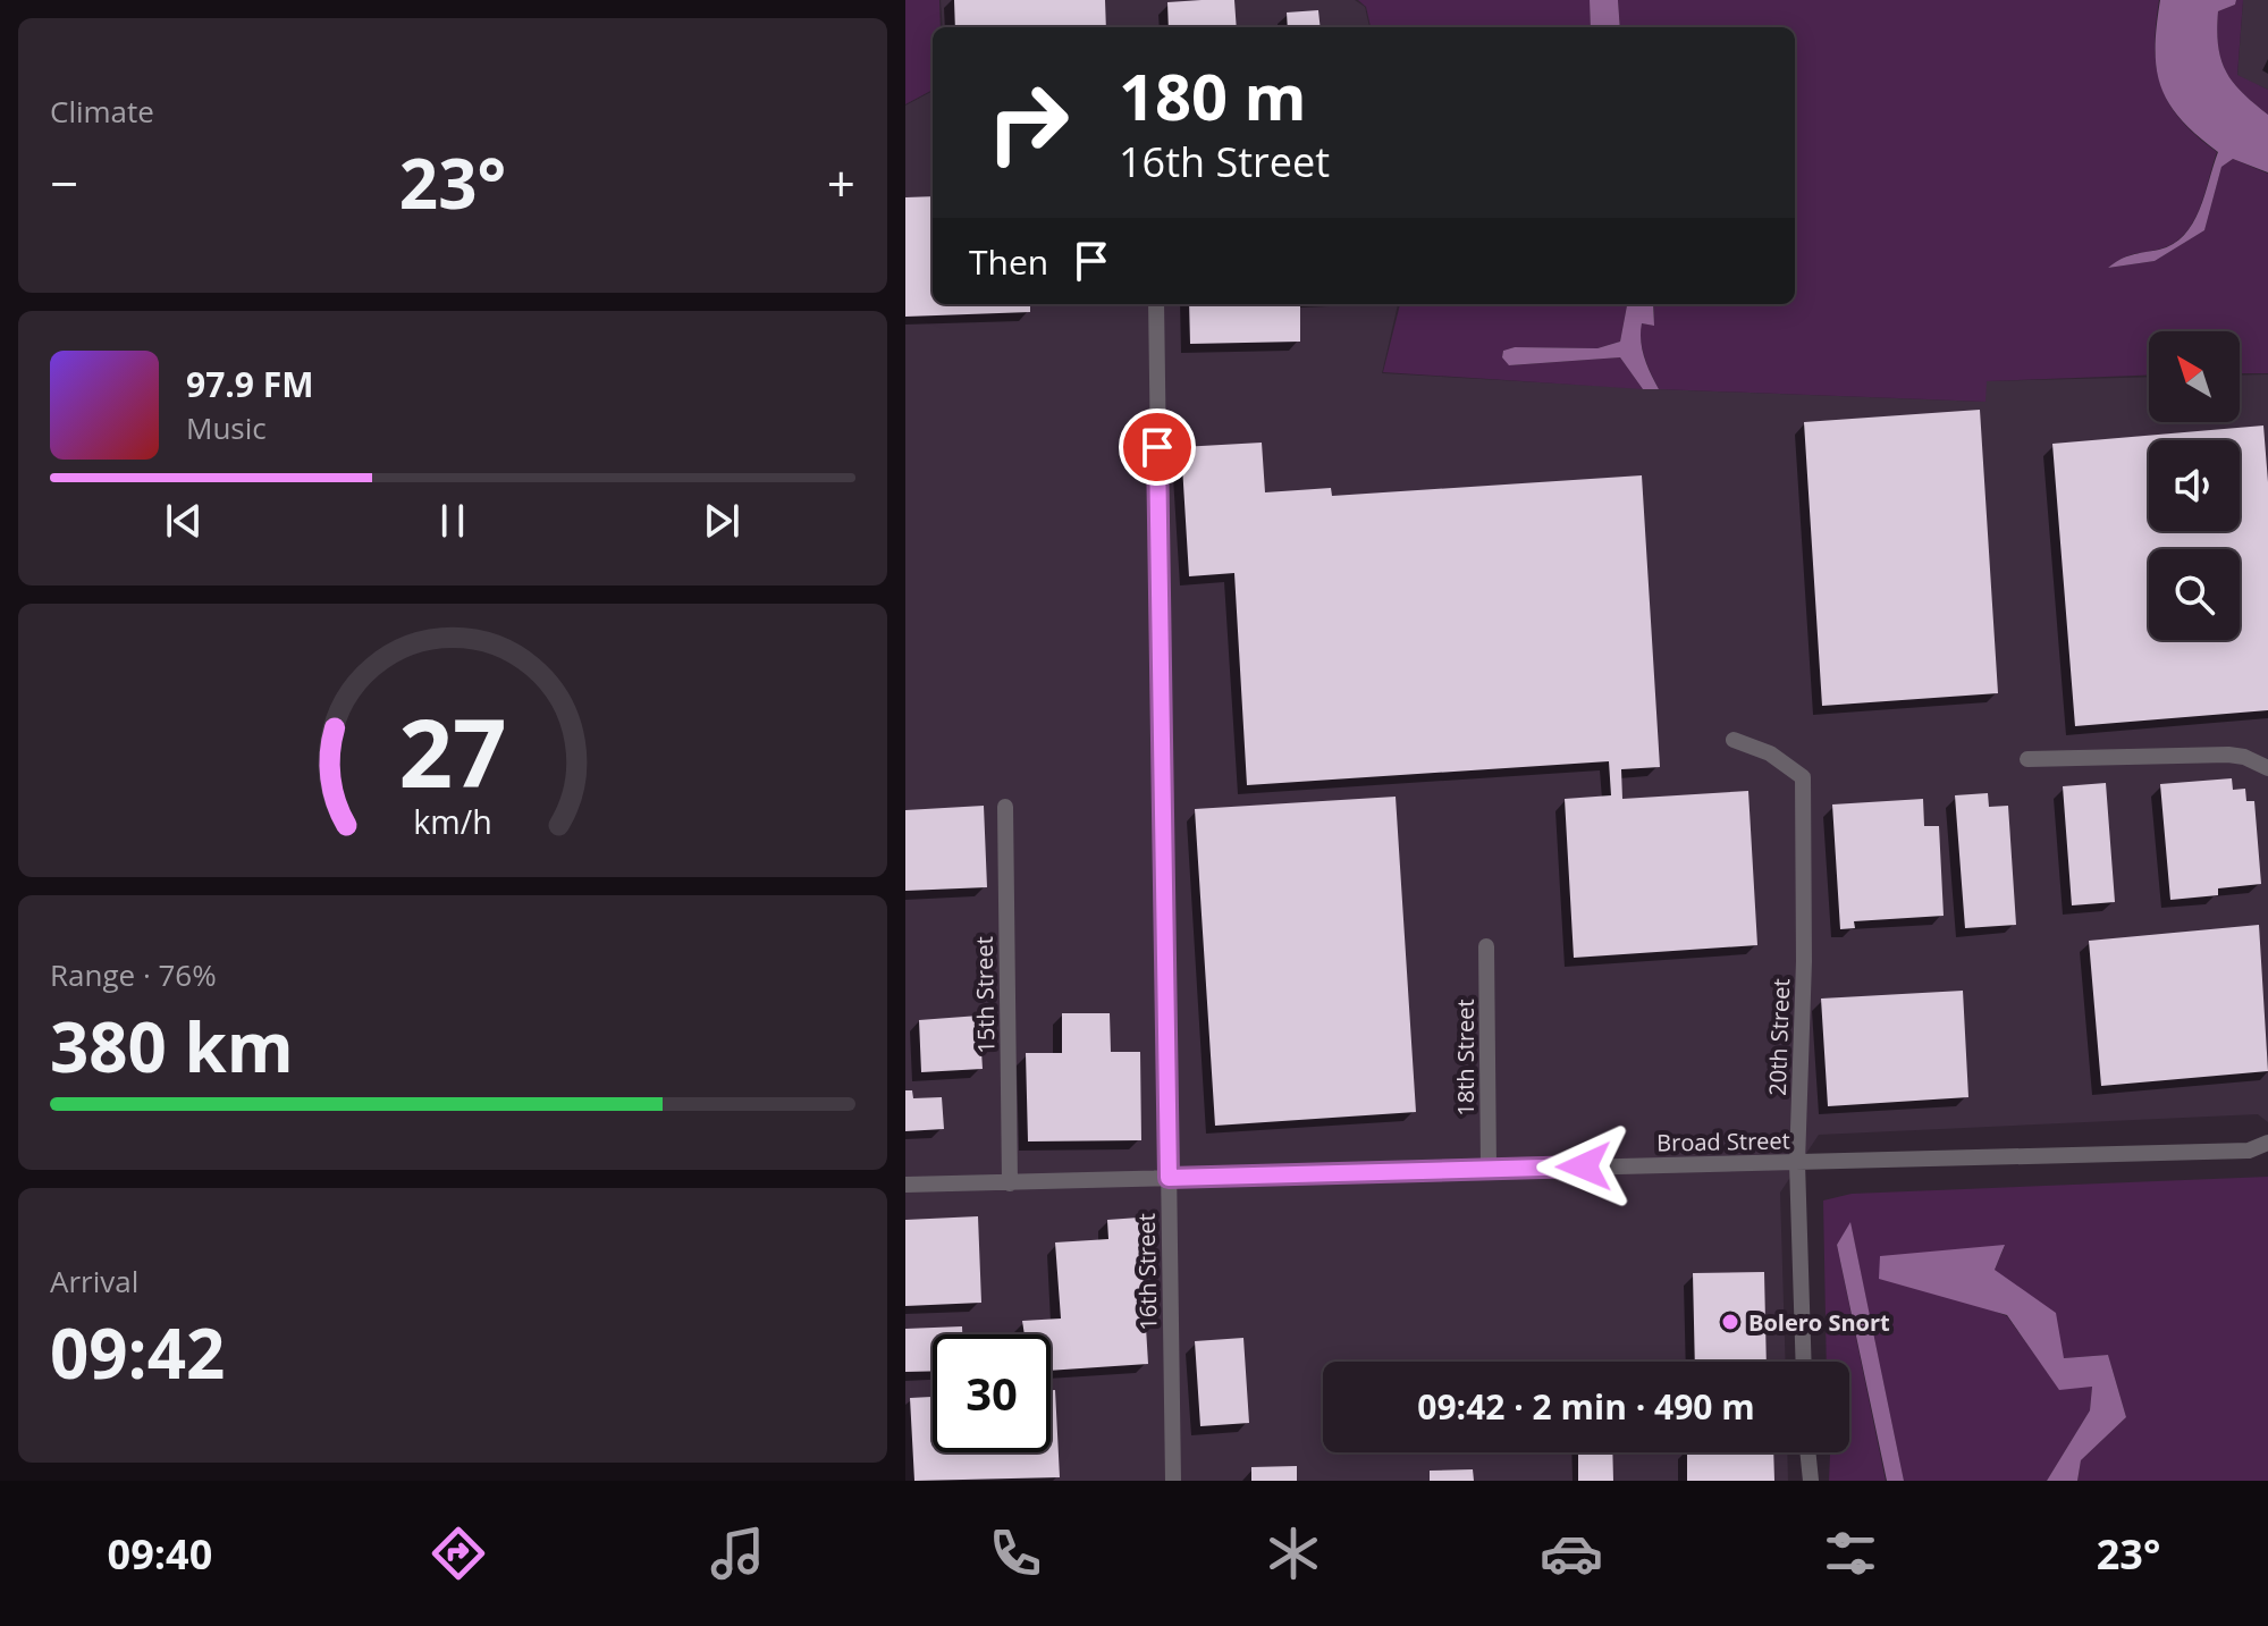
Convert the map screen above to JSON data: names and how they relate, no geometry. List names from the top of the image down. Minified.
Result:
{"streets":{"street":["15th Street","20th Street","18th Street","Broad Street","16th Street"]},"crossings":[["15th Street","Broad Street"],["20th Street","Broad Street"],["18th Street","Broad Street"],["Broad Street","16th Street"]],"places":["Bolero Snort"],"north":"top left","page":{"tile":["Climate",["Range · 76%","380 km"],["Arrival","09:42"]],"turn":["180 m","16th Street"],"heat":["−","23°","+"],"then":"Then","song":["97.9 FM","Music"],"limit":"30","trip":"09:42 · 2 min · 490 m","tabs":["09:40","23°"],"gauge":["27","km/h"]}}
